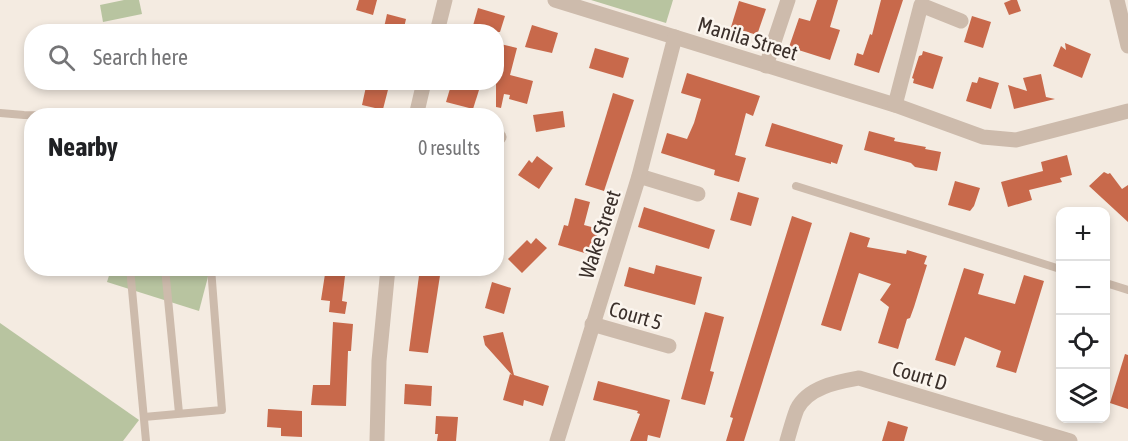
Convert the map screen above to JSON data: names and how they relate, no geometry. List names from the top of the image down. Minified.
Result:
{"streets":{"street":["Manila Street","Wake Street","Court 5","Court D"]},"crossings":[["Manila Street","Wake Street"],["Wake Street","Court 5"]],"page":{"search":"Search here","heading":["Nearby","0 results"],"map_buttons":["+","−"]}}
